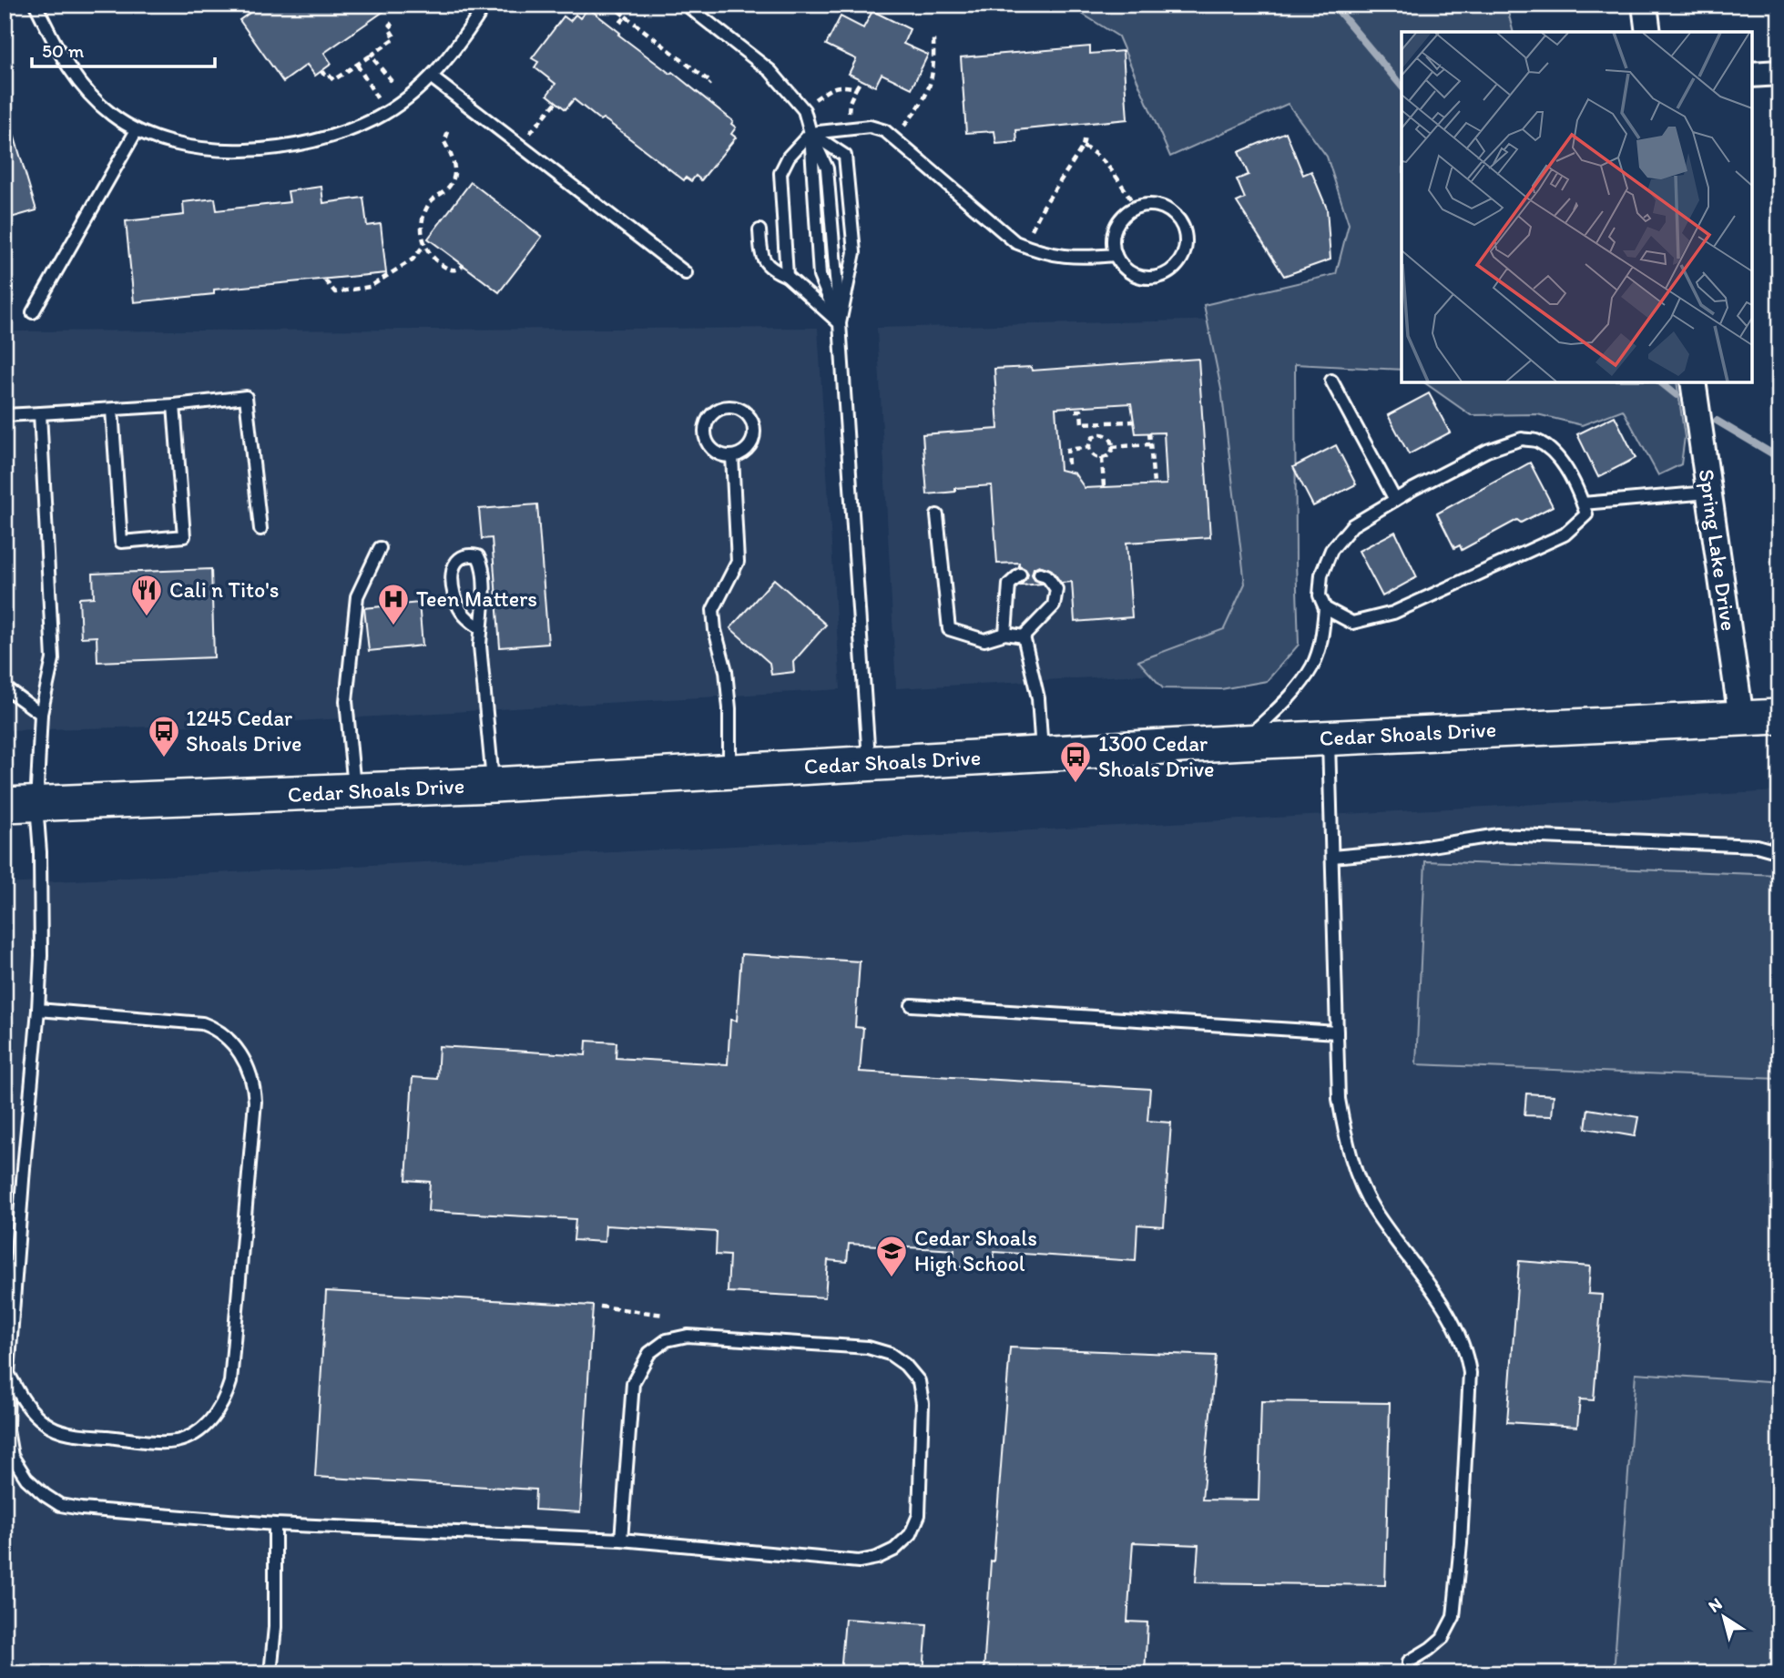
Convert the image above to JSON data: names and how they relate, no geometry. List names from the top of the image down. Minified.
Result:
{"streets":{"street":["Spring Lake Drive","Cedar Shoals Drive"]},"crossings":[["Spring Lake Drive","Cedar Shoals Drive"]],"places":{"restaurant":["Cali n Tito's"],"hospital":["Teen Matters"],"bus stop":["1245 Cedar Shoals Drive","1300 Cedar Shoals Drive"],"school or university":["Cedar Shoals High School"]},"scale_bar":"50 m","north":"top left"}
